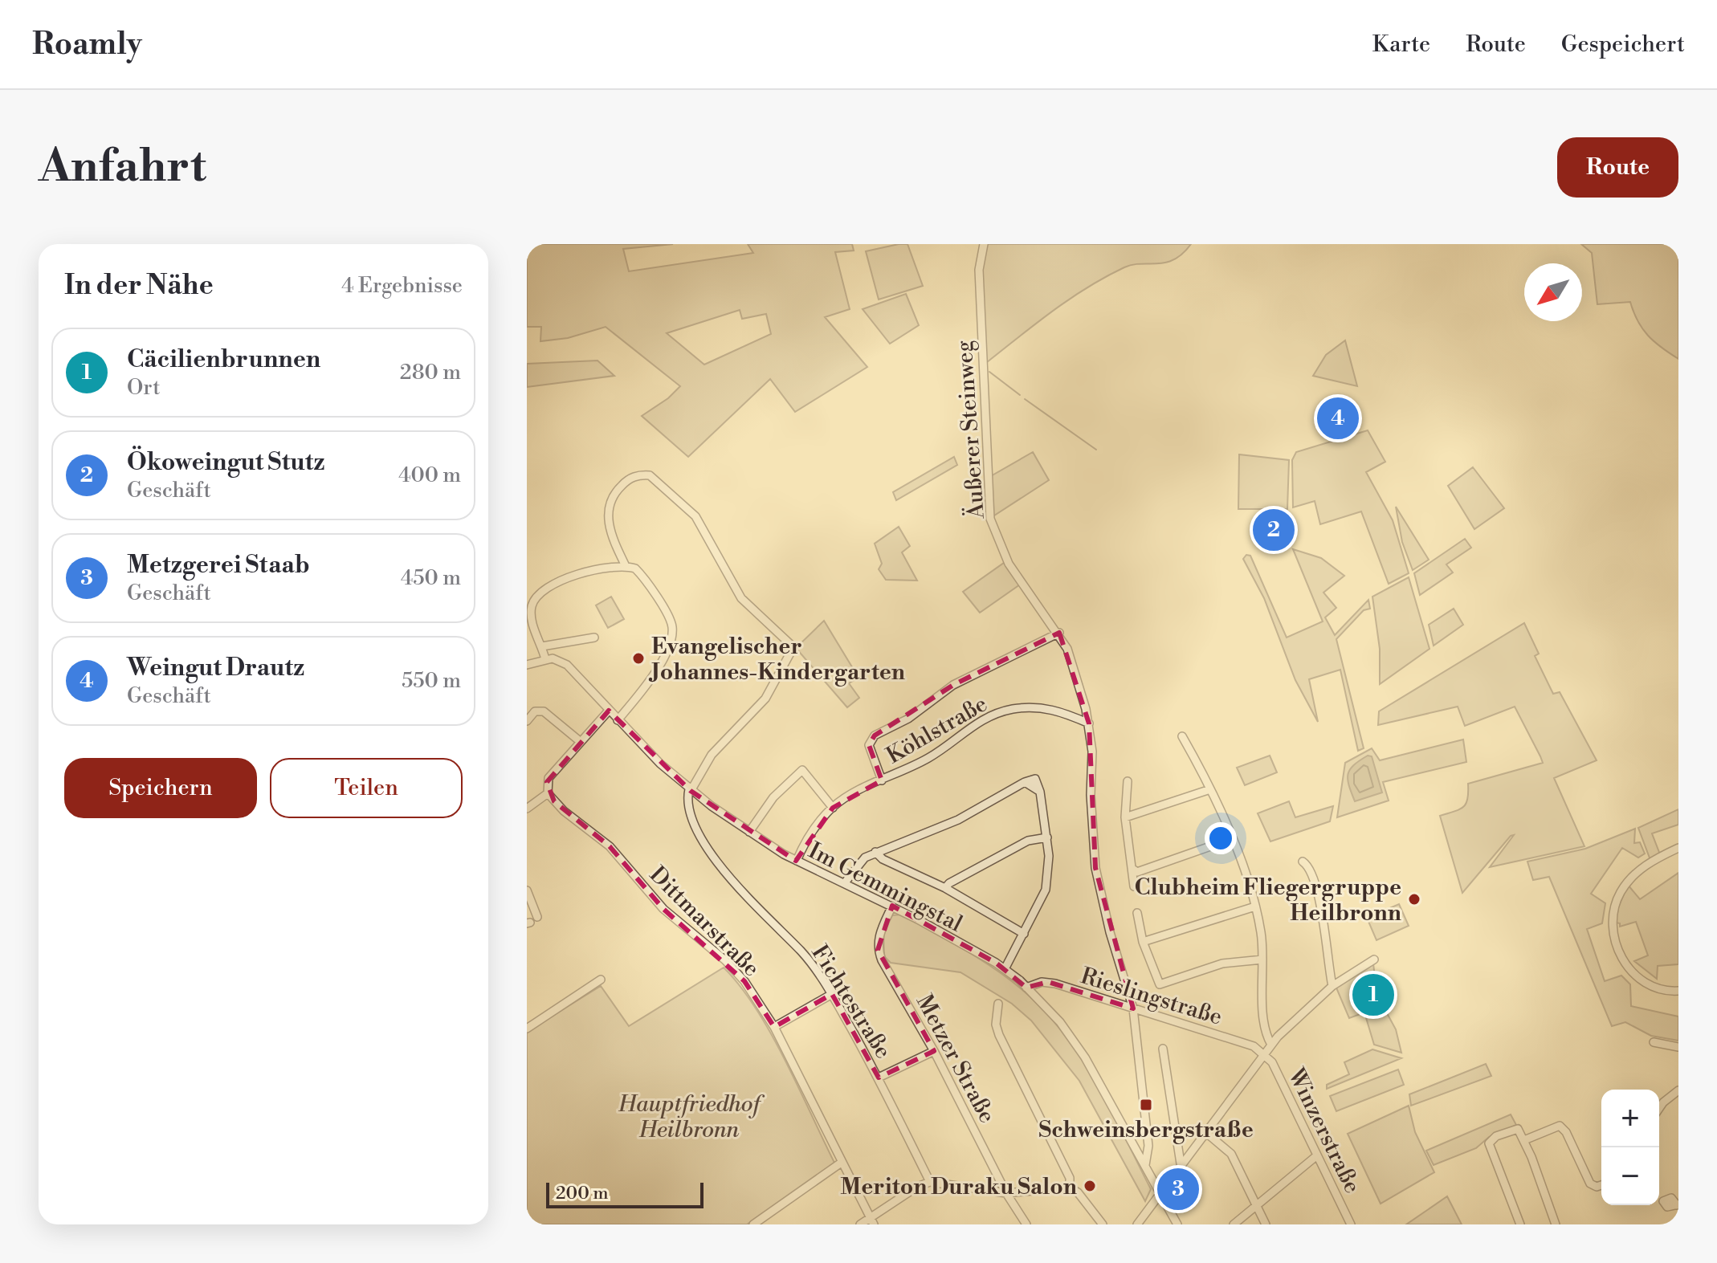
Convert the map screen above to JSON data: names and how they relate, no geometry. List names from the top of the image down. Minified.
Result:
{"streets":{"street":["Äußerer Steinweg","Köhlstraße","Im Gemmingstal","Dittmarstraße","Rieslingstraße","Fichtestraße","Metzer Straße","Winzerstraße"]},"crossings":[["Köhlstraße","Im Gemmingstal"],["Im Gemmingstal","Rieslingstraße"],["Im Gemmingstal","Fichtestraße"],["Im Gemmingstal","Metzer Straße"],["Rieslingstraße","Winzerstraße"]],"parks":["Hauptfriedhof Heilbronn"],"places":{"other":["Evangelischer Johannes-Kindergarten","Clubheim Fliegergruppe Heilbronn","Meriton Duraku Salon"],"transit":["Schweinsbergstraße"]},"scale_bar":"200 m","north":"bottom left","page":{"header":"Roamly","nav":["Karte","Route","Gespeichert"],"buttons":["Route",["Speichern","Teilen"]],"title":"Anfahrt","heading":["In der Nähe","4 Ergebnisse"],"list":[{"mark":"1","name":"Cäcilienbrunnen","note":"Ort","value":"280 m"},{"mark":"2","name":"Ökoweingut Stutz","note":"Geschäft","value":"400 m"},{"mark":"3","name":"Metzgerei Staab","note":"Geschäft","value":"450 m"},{"mark":"4","name":"Weingut Drautz","note":"Geschäft","value":"550 m"}],"pins":["4","2","1","3"],"map_buttons":["+","−"],"scale":"200 m"}}
